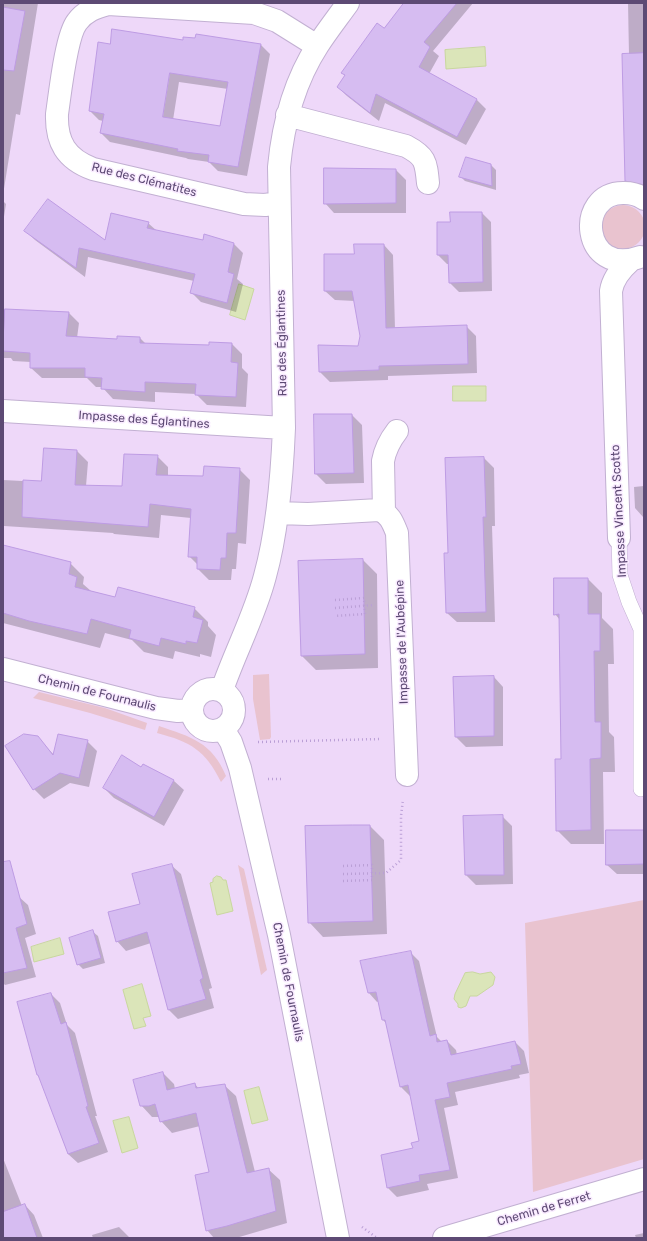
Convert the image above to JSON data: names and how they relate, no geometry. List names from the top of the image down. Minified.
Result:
{"streets":{"street":["Rue des Clématites","Rue des Églantines","Impasse des Églantines","Impasse Vincent Scotto","Impasse de l'Aubépine","Chemin de Fournaulis","Chemin de Ferret"]},"crossings":[["Rue des Clématites","Rue des Églantines"],["Rue des Églantines","Impasse des Églantines"],["Rue des Églantines","Chemin de Fournaulis"]]}
